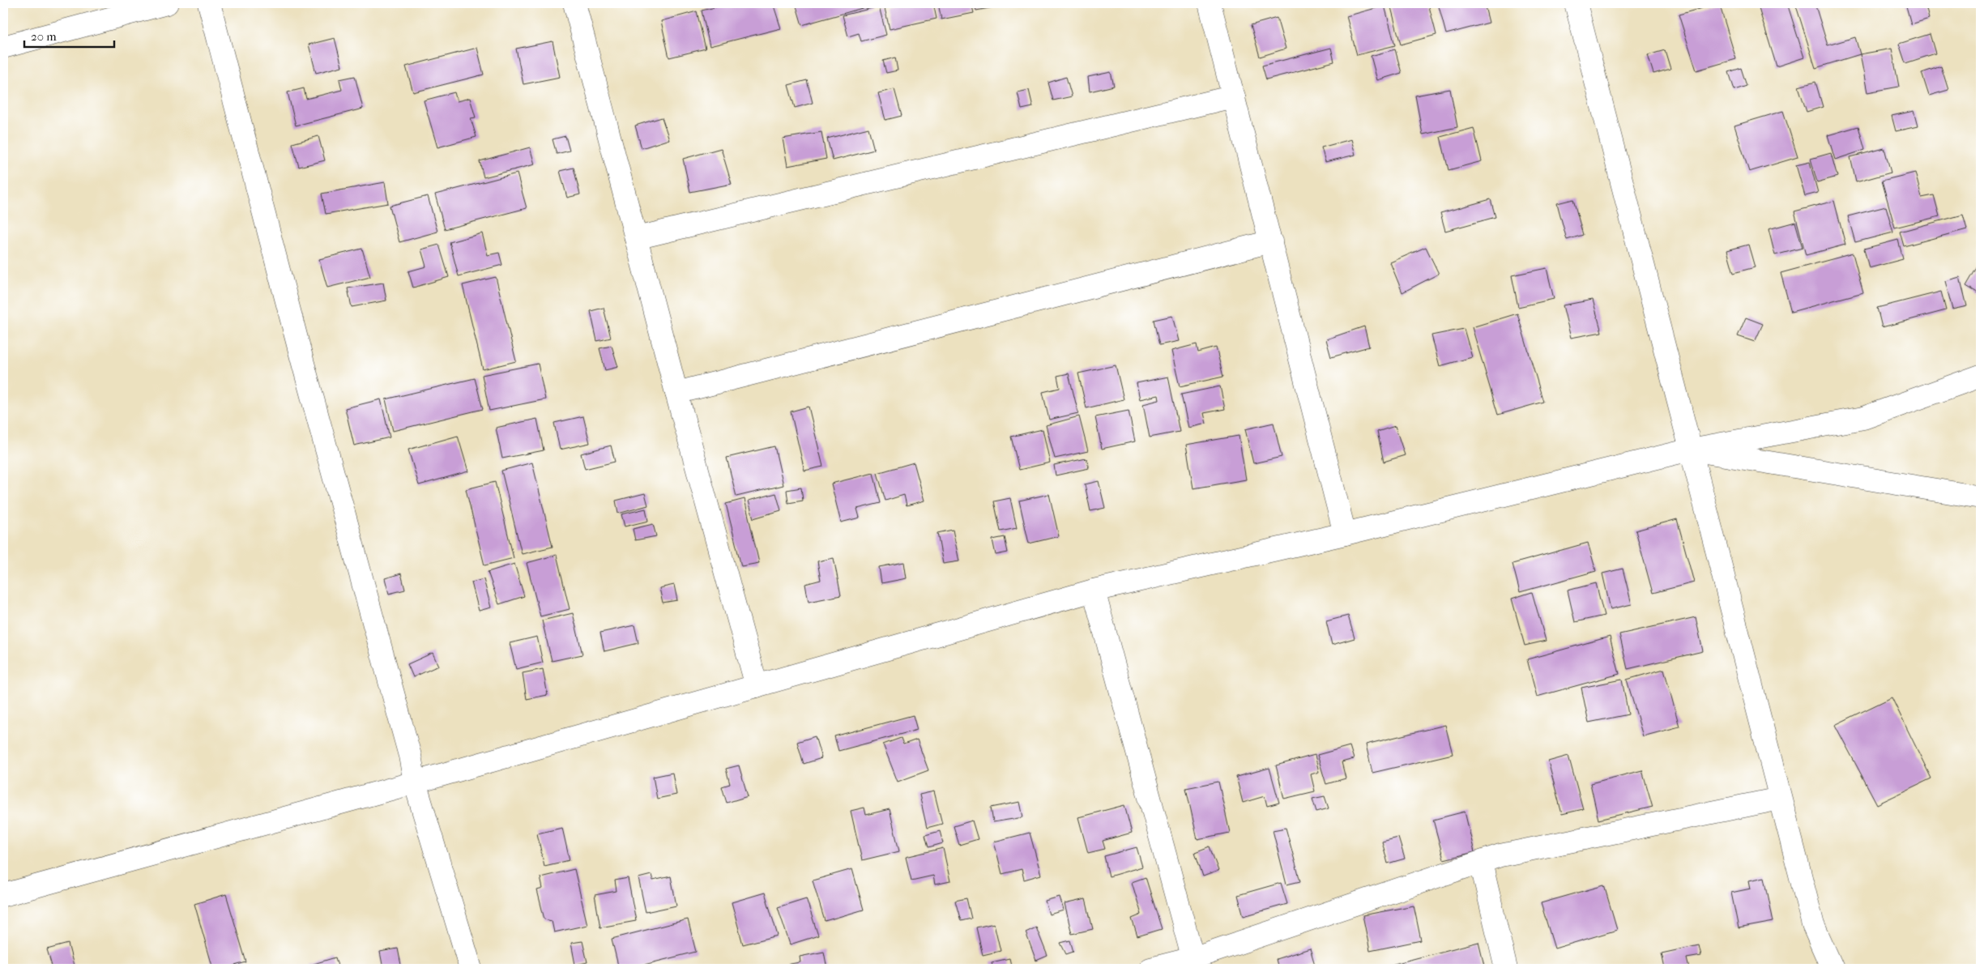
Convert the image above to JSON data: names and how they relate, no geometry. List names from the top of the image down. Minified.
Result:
{"scale_bar":"20 m"}
